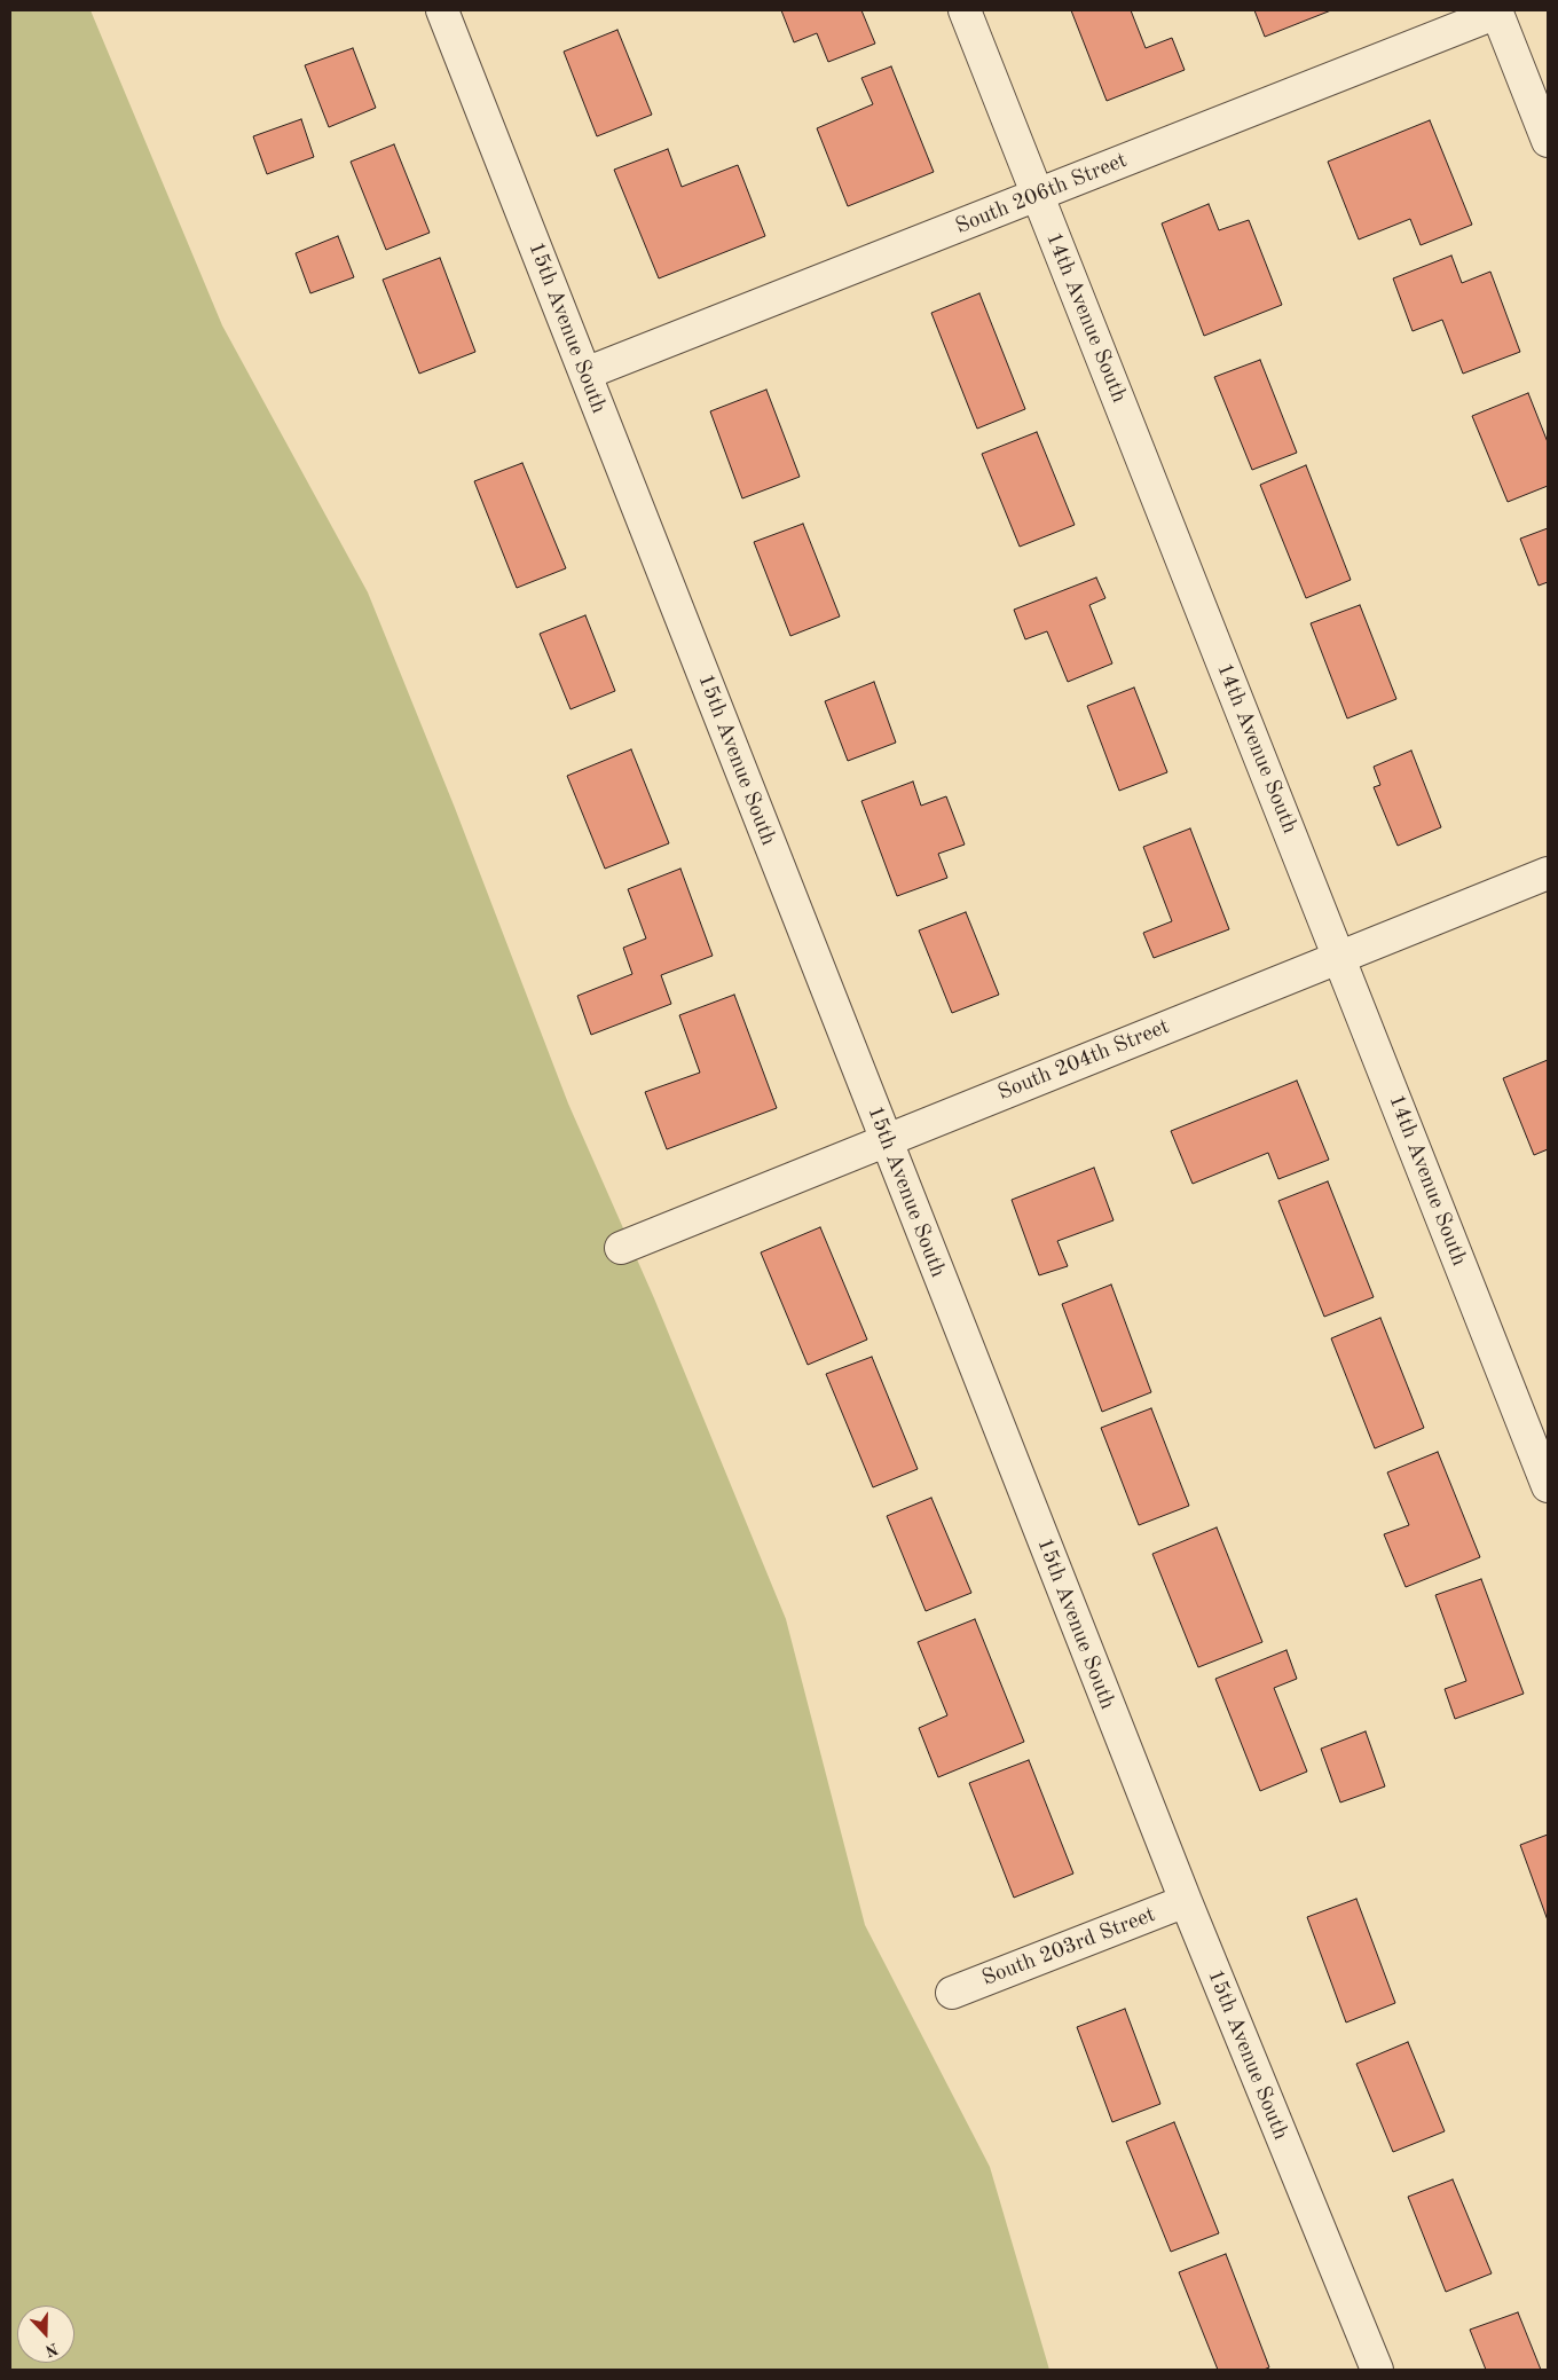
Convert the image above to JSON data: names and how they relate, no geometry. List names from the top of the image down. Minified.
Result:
{"streets":{"street":["South 206th Street","14th Avenue South","15th Avenue South","South 204th Street","South 203rd Street"]},"crossings":[["South 206th Street","14th Avenue South"],["South 206th Street","15th Avenue South"],["14th Avenue South","South 204th Street"],["15th Avenue South","South 204th Street"],["15th Avenue South","South 203rd Street"]],"north":"bottom"}
